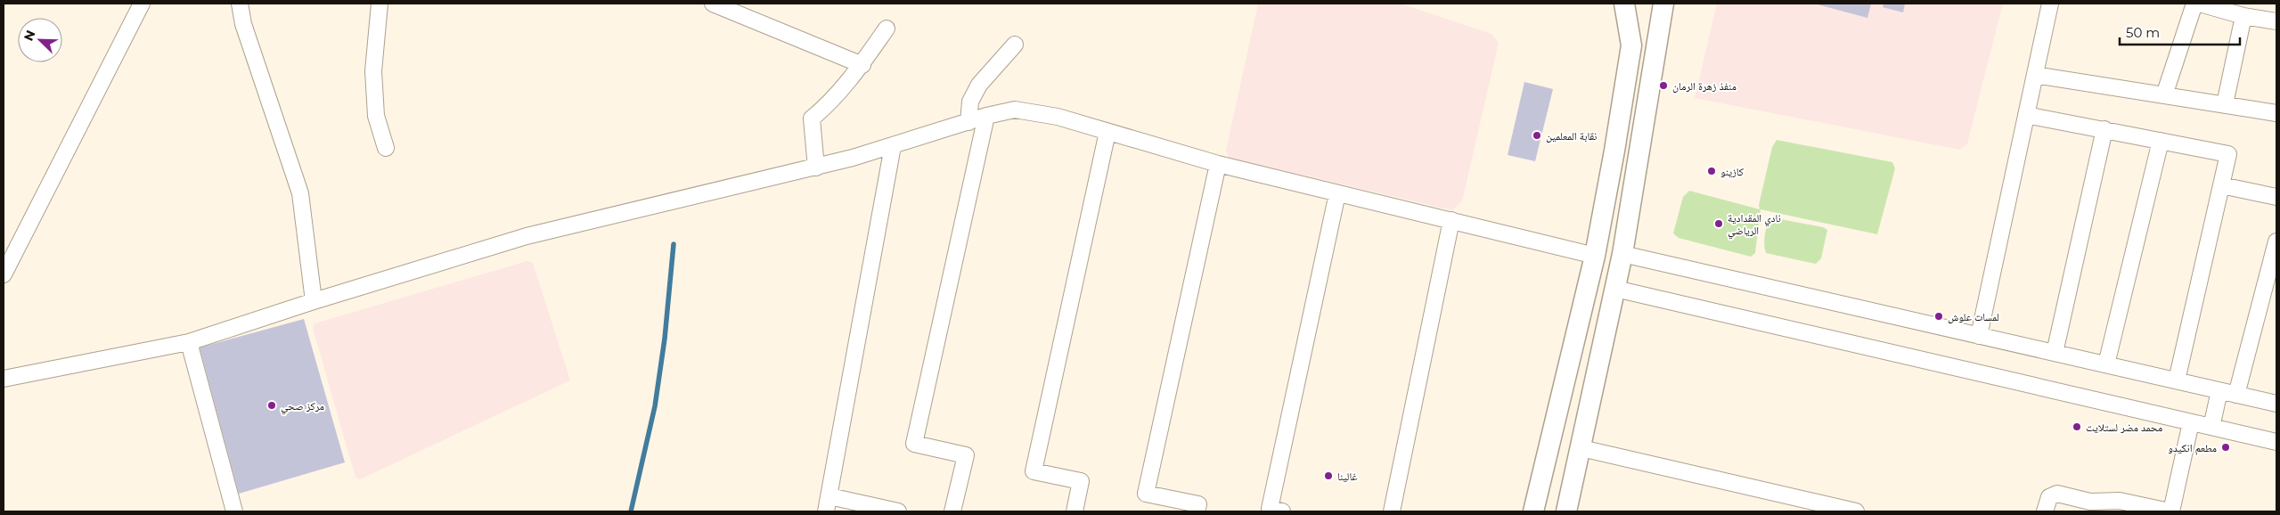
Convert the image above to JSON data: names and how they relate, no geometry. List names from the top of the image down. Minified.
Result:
{"places":["منفذ زهرة الرمان","نقابة المعلمين","كازينو","نادي المقدادية الرياضي","لمسات علوش","مركز صحي","محمد مضر لستلايت","مطعم انكيدو","غالينا"],"scale_bar":"50 m","north":"top left"}
